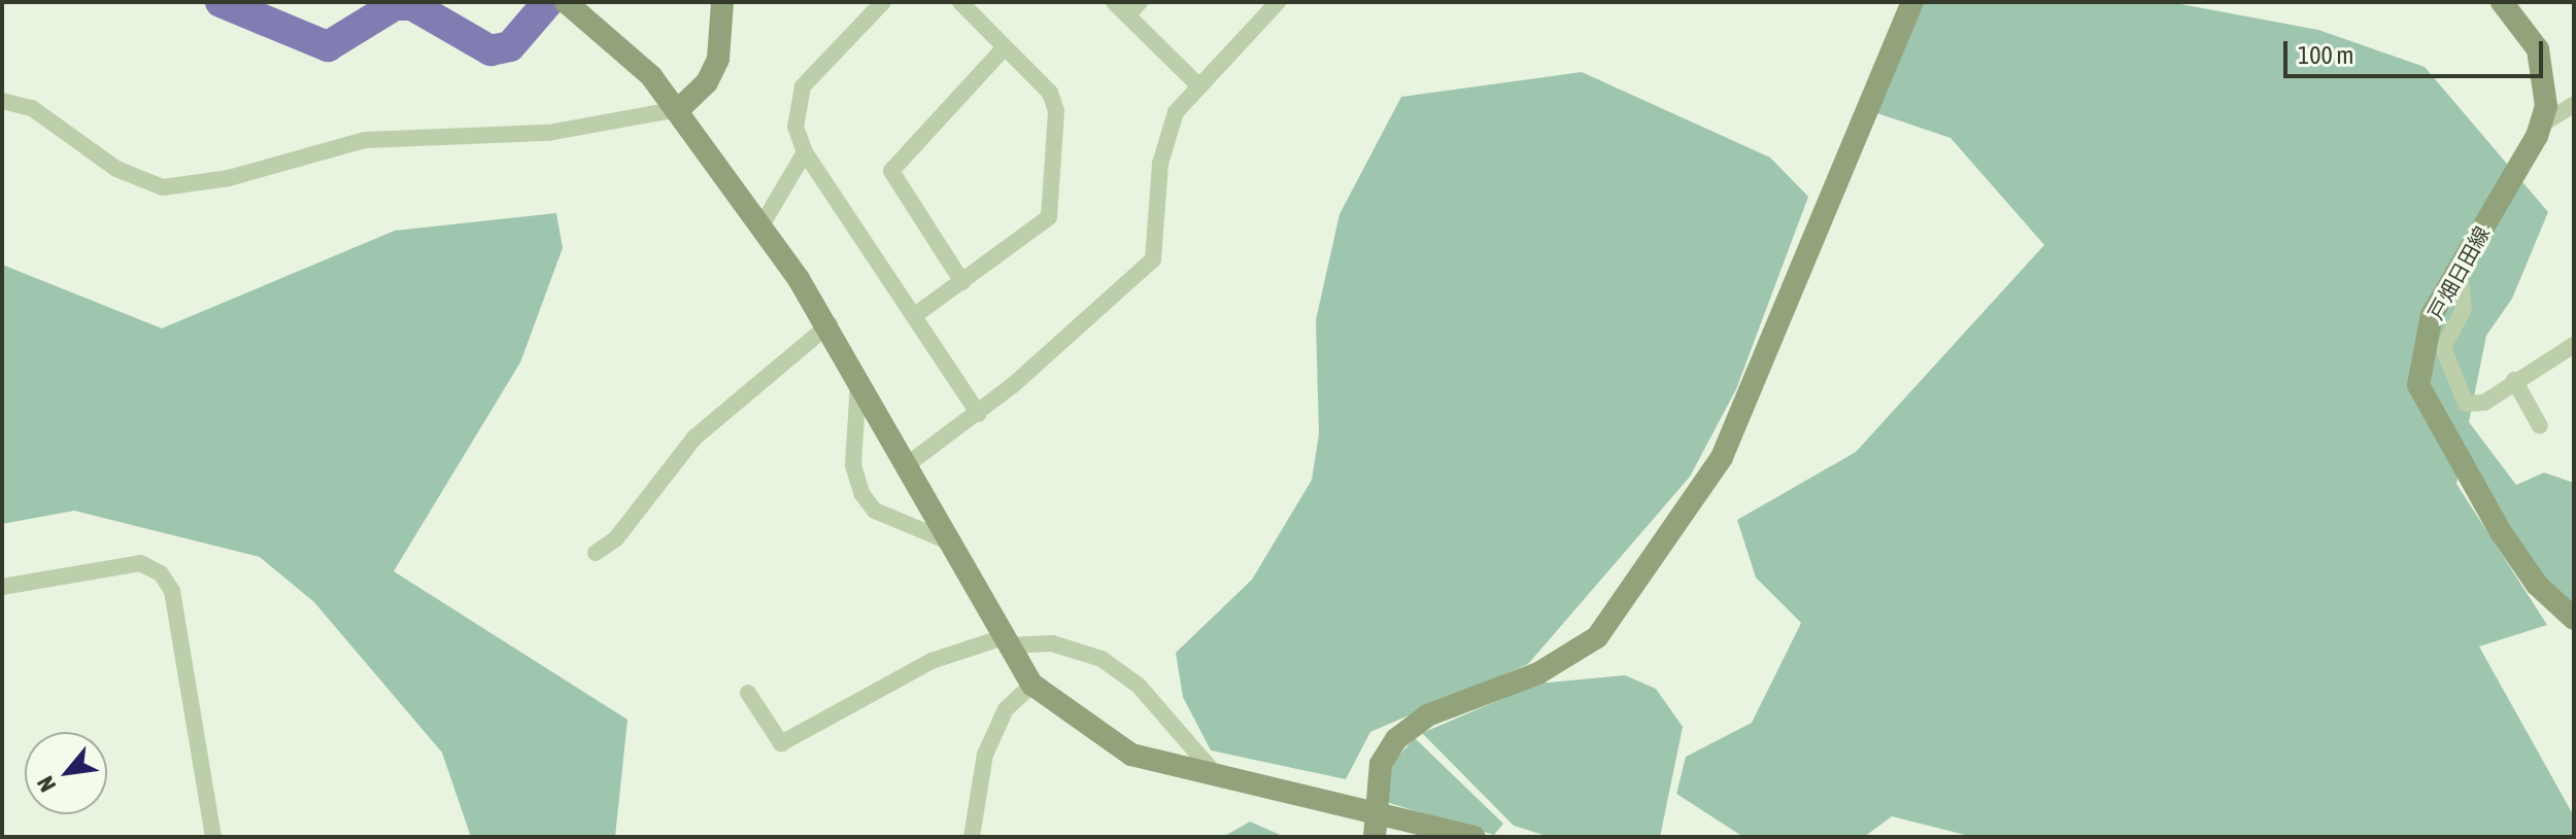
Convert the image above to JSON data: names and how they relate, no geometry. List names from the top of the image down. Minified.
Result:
{"streets":{"street":["戸畑日田線"]},"scale_bar":"100 m","north":"bottom left"}
